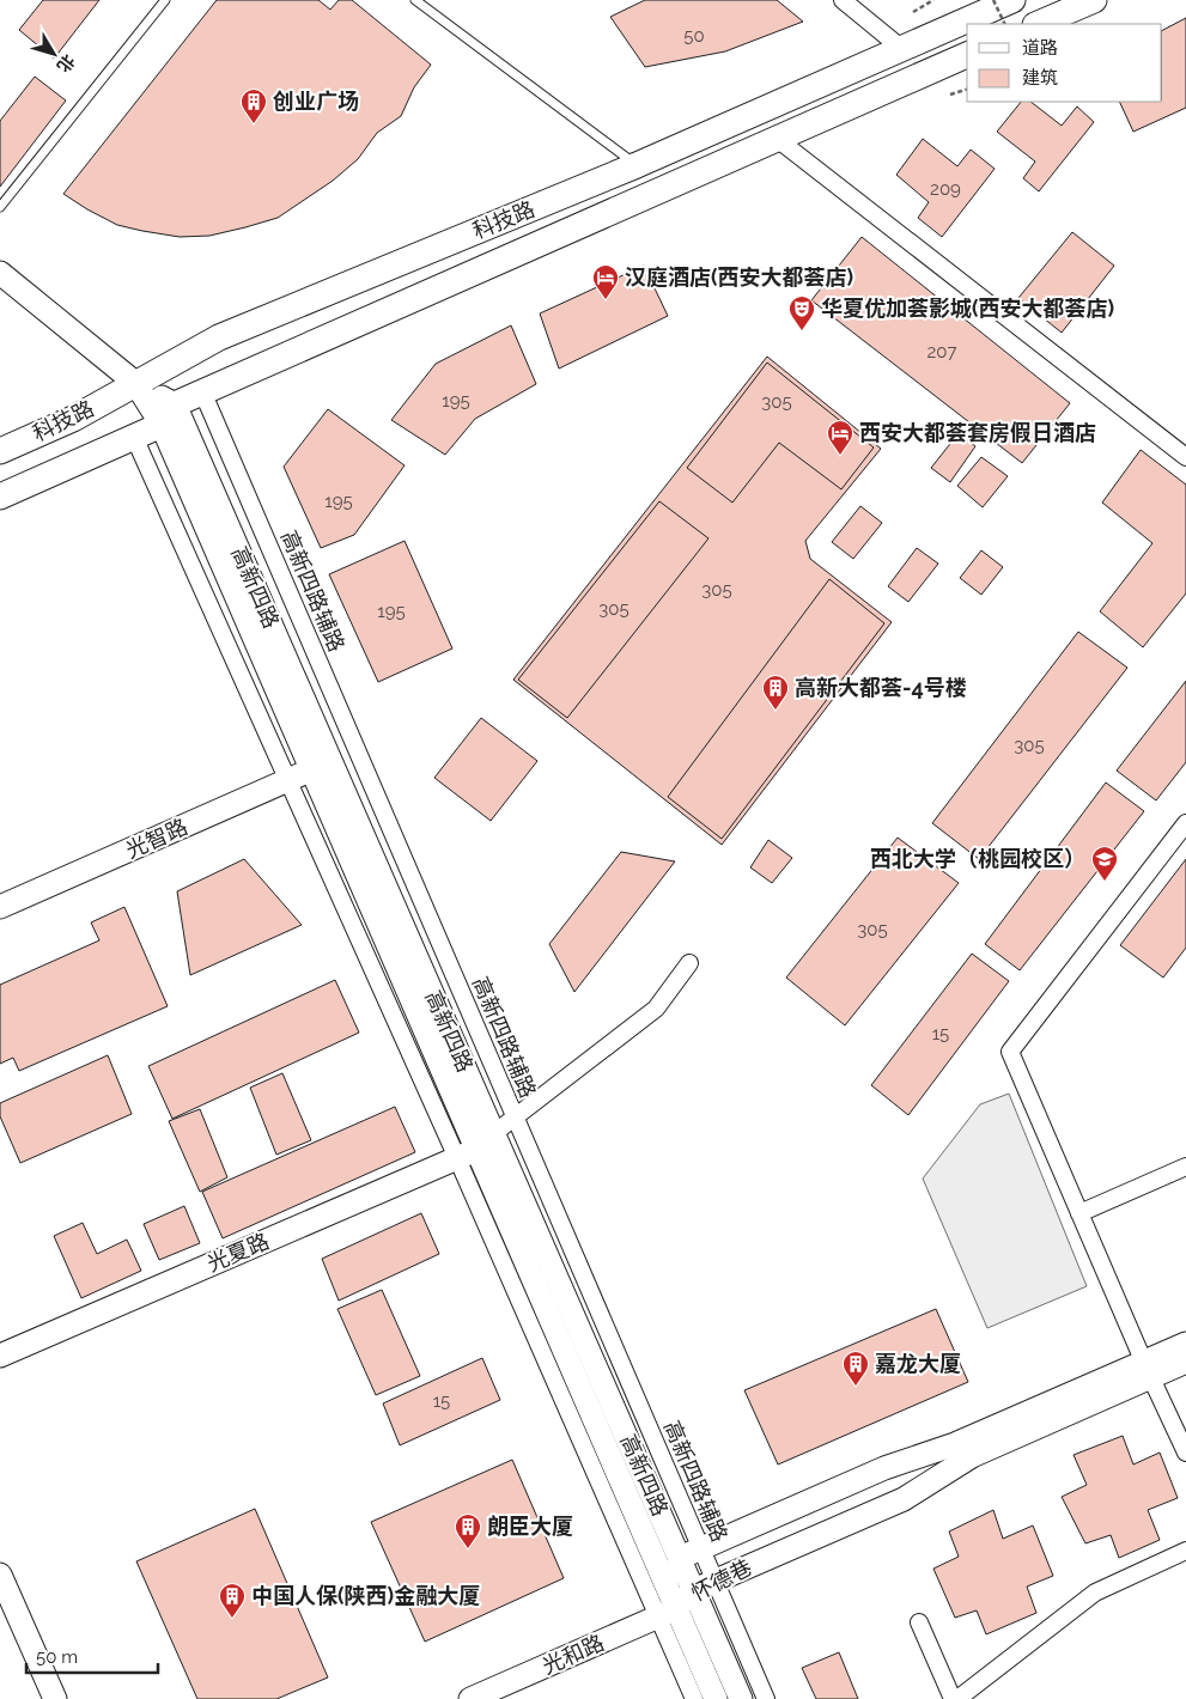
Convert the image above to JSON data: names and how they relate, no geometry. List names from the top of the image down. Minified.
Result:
{"streets":{"main road":["科技路","高新四路","光智路","光夏路","怀德巷","光和路"],"street":["高新四路辅路"]},"crossings":[["科技路","高新四路"],["科技路","高新四路辅路"],["高新四路","高新四路辅路"],["高新四路","光智路"],["高新四路","光夏路"],["高新四路","怀德巷"],["高新四路","光和路"],["高新四路辅路","怀德巷"],["怀德巷","光和路"]],"places":{"building":["创业广场","高新大都荟-4号楼","嘉龙大厦","朗臣大厦","中国人保(陕西)金融大厦"],"hotel":["汉庭酒店(西安大都荟店)","西安大都荟套房假日酒店"],"theatre":["华夏优加荟影城(西安大都荟店)"],"school or university":["西北大学（桃园校区）"]},"house_numbers":["50","209","207","195","305","195","305","305","195","305","305","15","15"],"legend":["道路","建筑"],"scale_bar":"50 m","north":"bottom right"}
